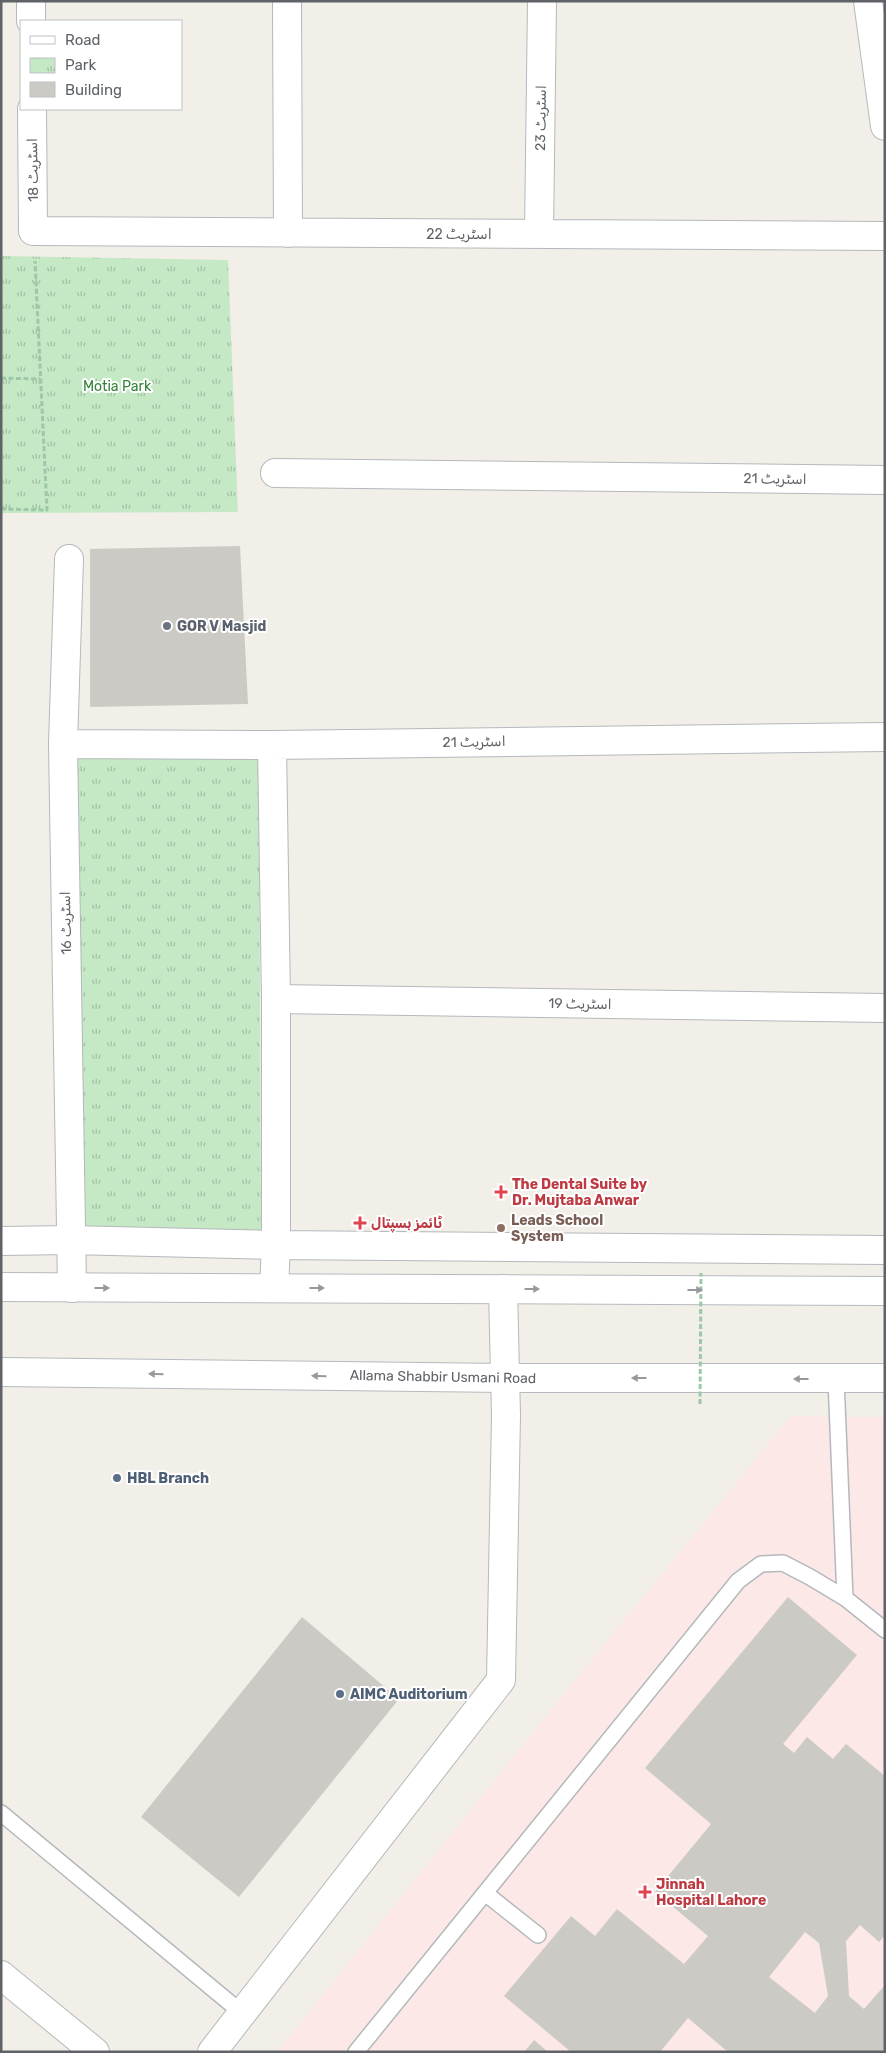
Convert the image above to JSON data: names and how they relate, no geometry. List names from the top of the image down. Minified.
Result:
{"streets":{"street":["اسٹریٹ 23","اسٹریٹ 18","اسٹریٹ 22","اسٹریٹ 21","اسٹریٹ 16","اسٹریٹ 19","Allama Shabbir Usmani Road"]},"crossings":[["اسٹریٹ 23","اسٹریٹ 22"],["اسٹریٹ 18","اسٹریٹ 22"],["اسٹریٹ 21","اسٹریٹ 16"]],"parks":["Motia Park"],"places":{"other":["GOR V Masjid","Leads School System","HBL Branch","AIMC Auditorium"],"health":["The Dental Suite by Dr. Mujtaba Anwar","ٹائمز ہسپتال","Jinnah Hospital Lahore"]},"legend":["Road","Park","Building"]}
